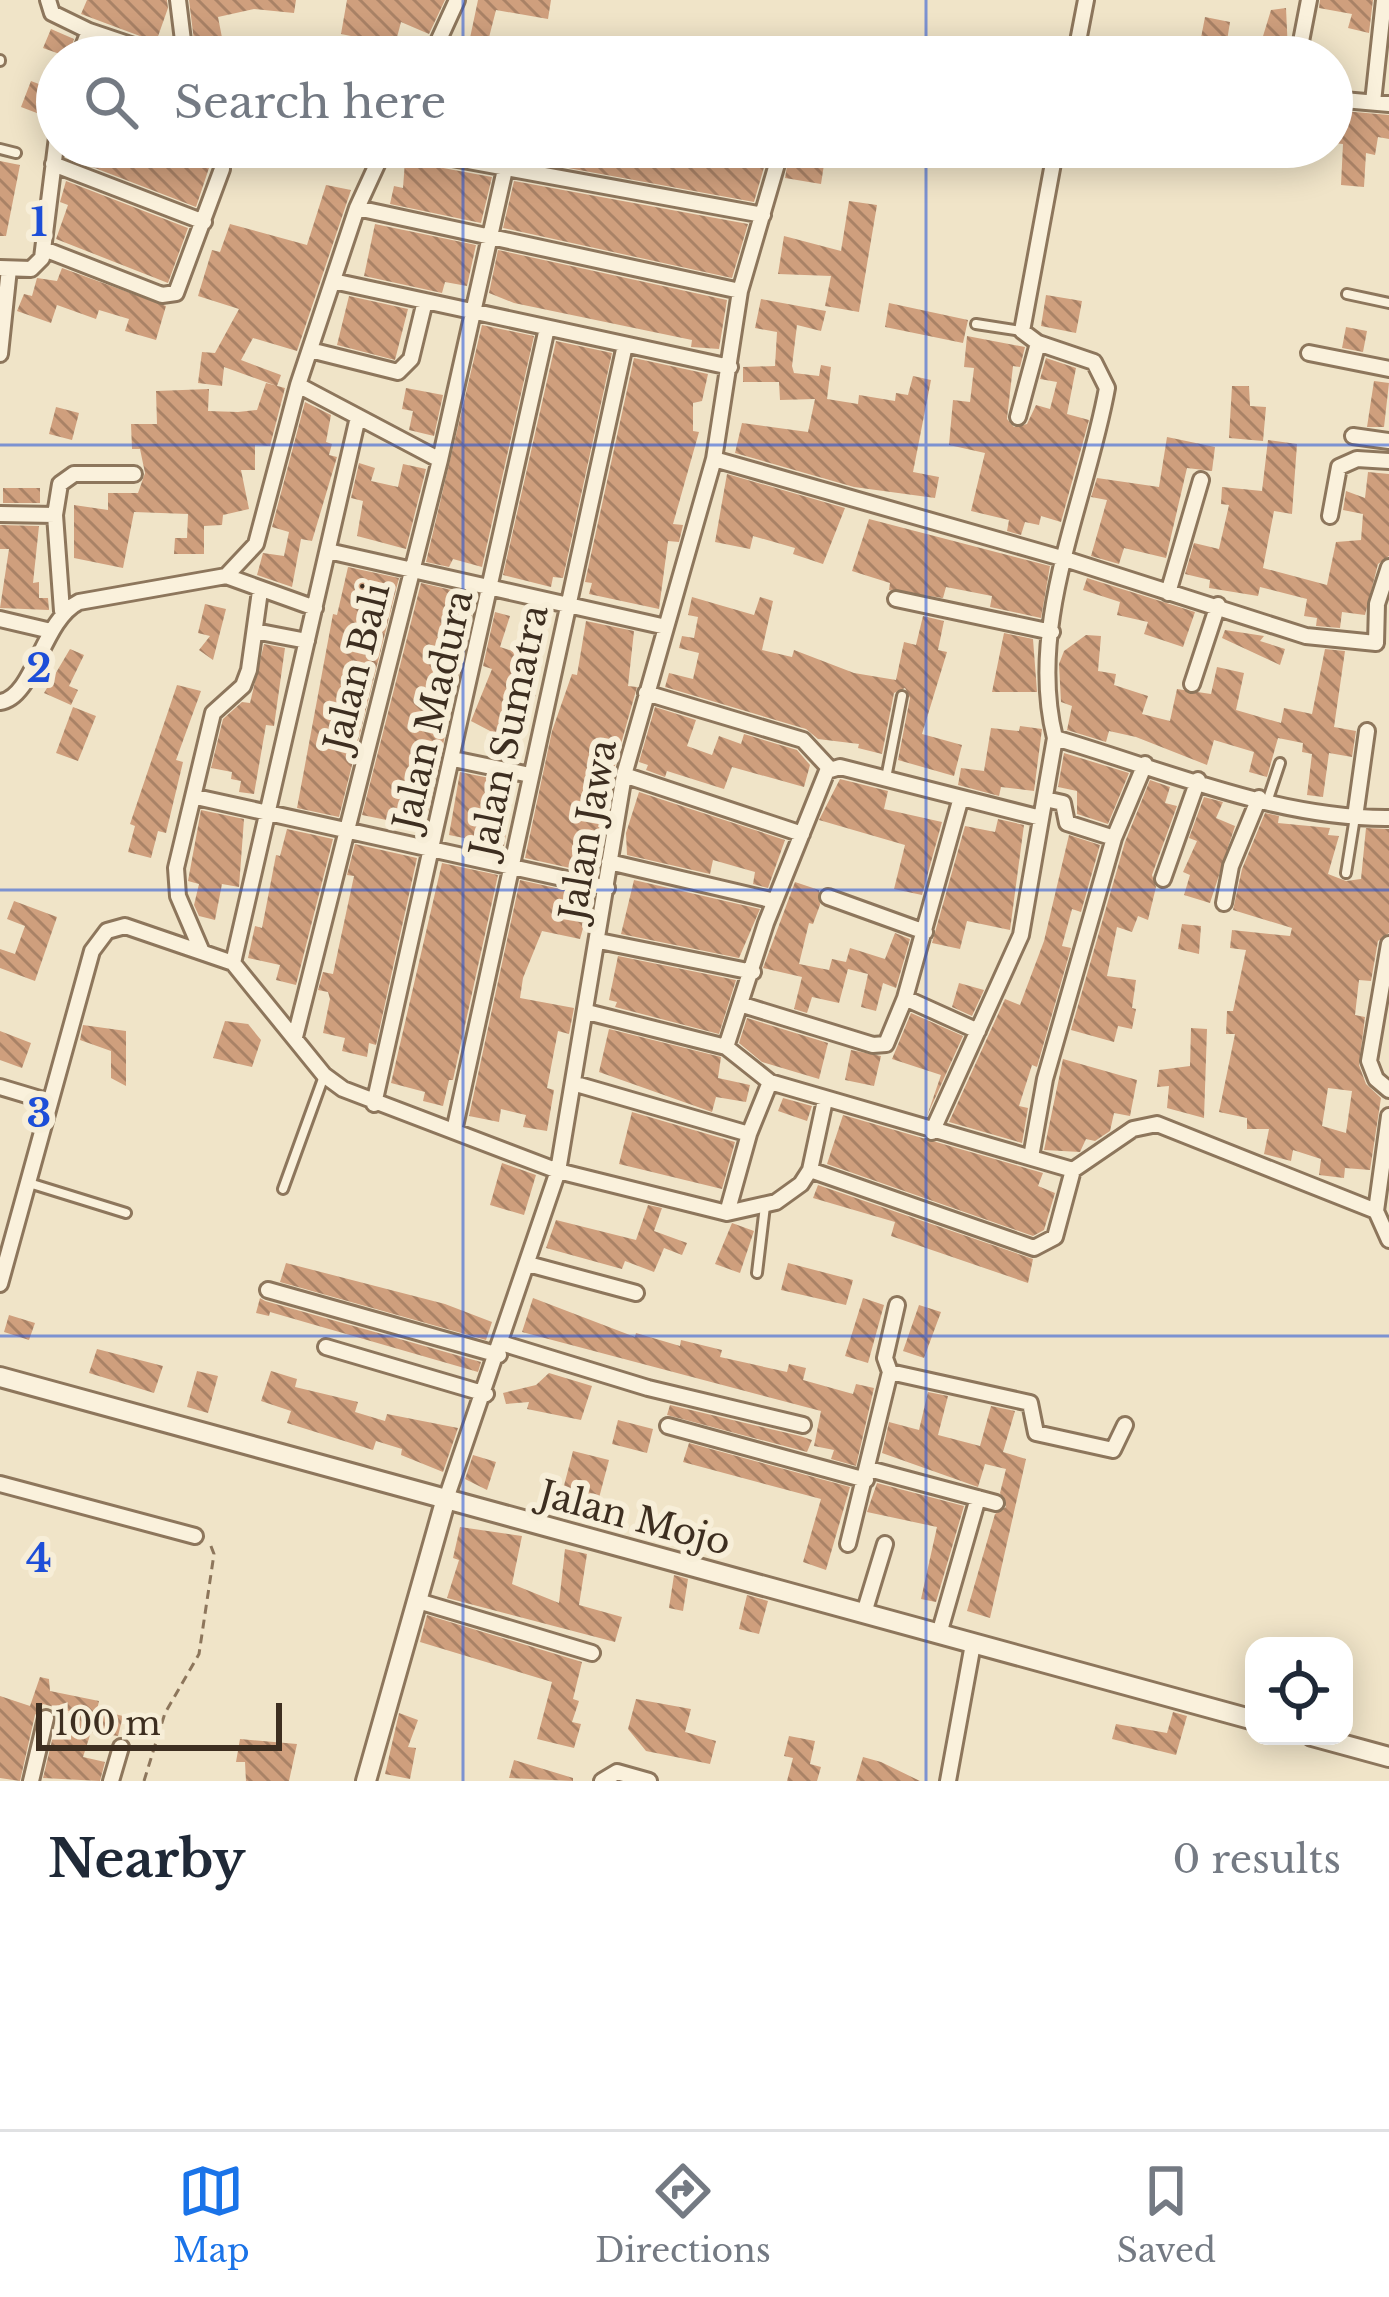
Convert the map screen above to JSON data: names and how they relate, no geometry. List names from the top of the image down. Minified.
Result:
{"streets":{"street":["Jalan Bali","Jalan Madura","Jalan Sumatra","Jalan Jawa","Jalan Mojo"]},"crossings":[["Jalan Jawa","Jalan Mojo"]],"scale_bar":"100 m","page":{"search":"Search here","scale":"100 m","heading":["Nearby","0 results"],"nav":["Map","Directions","Saved"]},"grid":{"rows":["1","2","3","4"]}}
